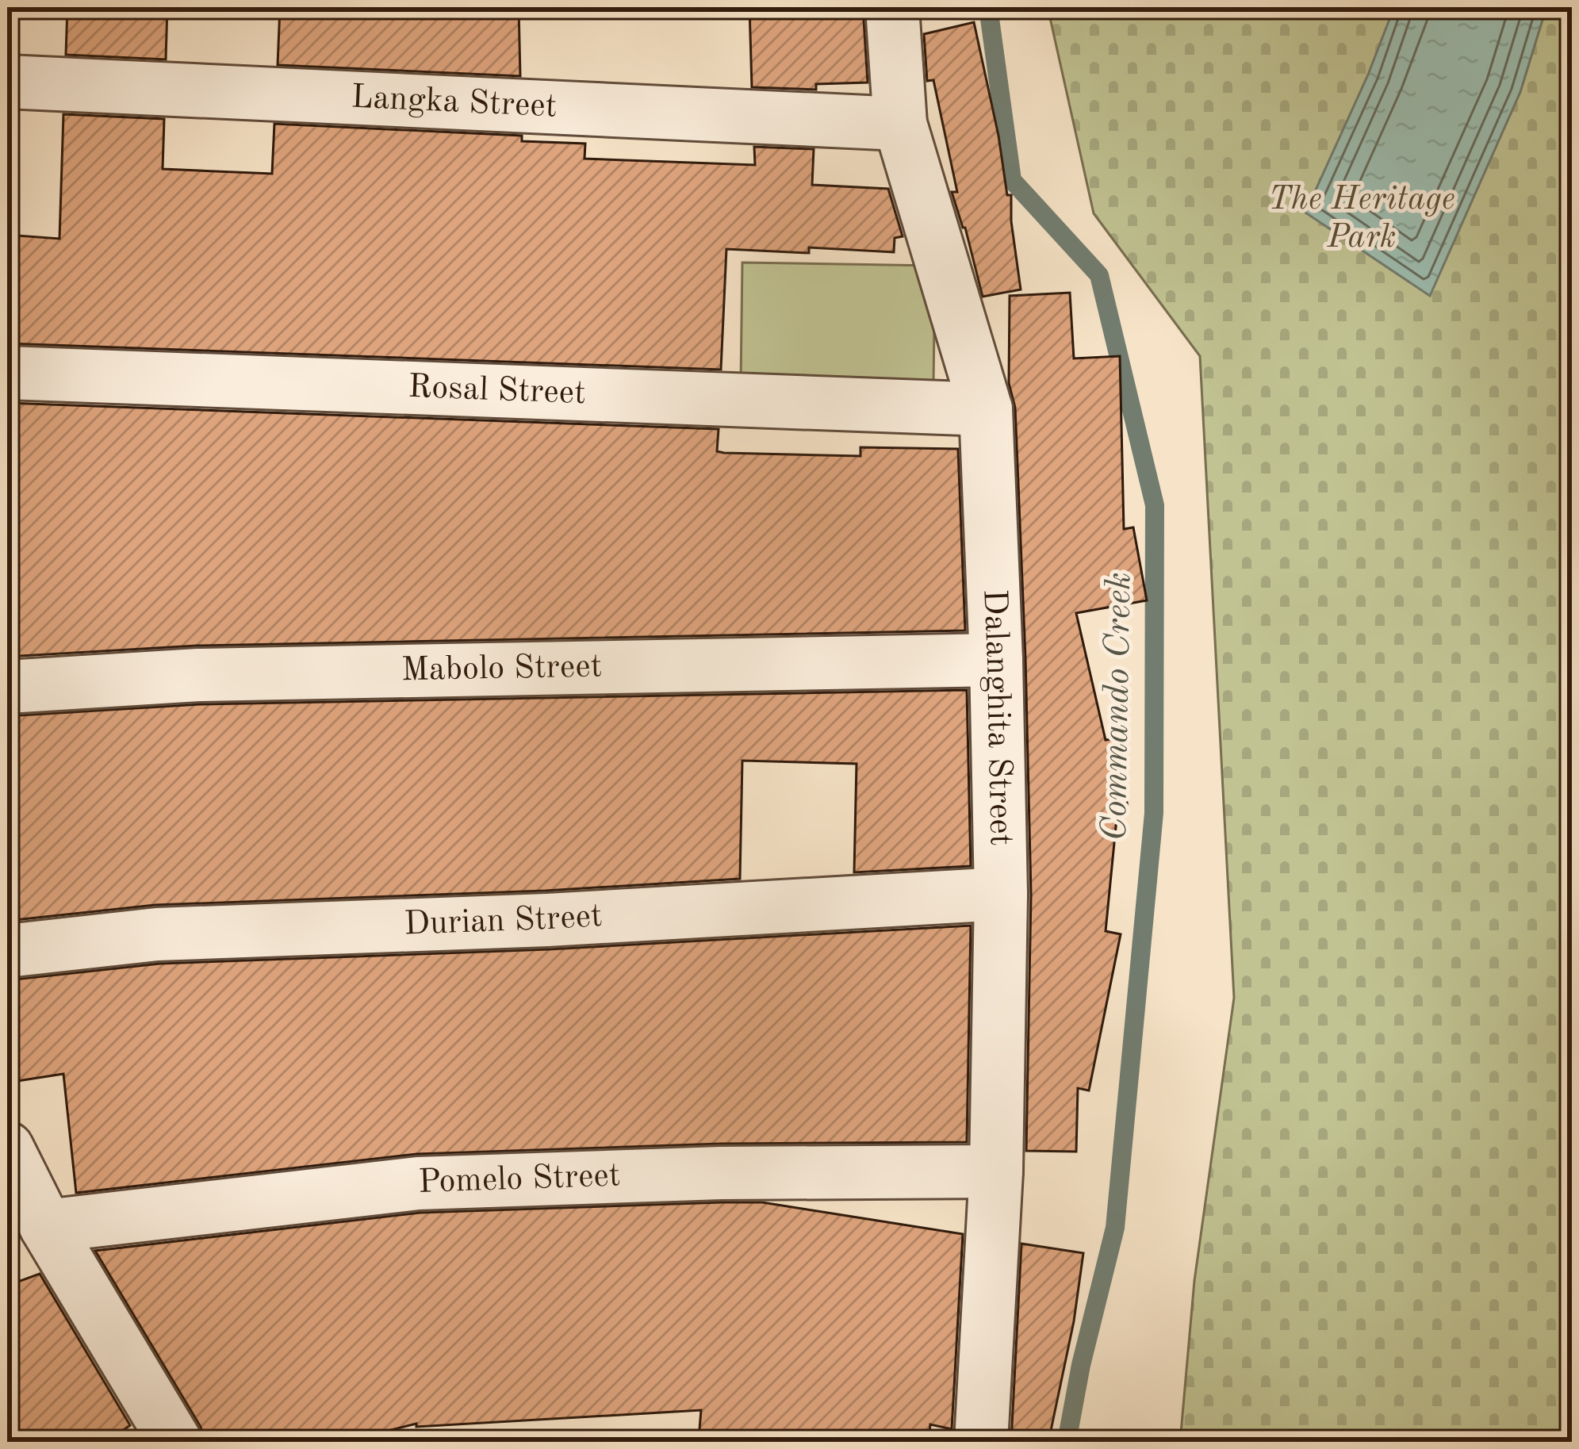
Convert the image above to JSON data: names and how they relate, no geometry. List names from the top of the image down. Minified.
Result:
{"streets":{"street":["Langka Street","Rosal Street","Mabolo Street","Dalanghita Street","Durian Street","Pomelo Street"]},"crossings":[["Langka Street","Dalanghita Street"],["Rosal Street","Dalanghita Street"],["Mabolo Street","Dalanghita Street"],["Dalanghita Street","Durian Street"],["Dalanghita Street","Pomelo Street"]],"water":["Commando Creek"],"parks":["The Heritage Park"]}
